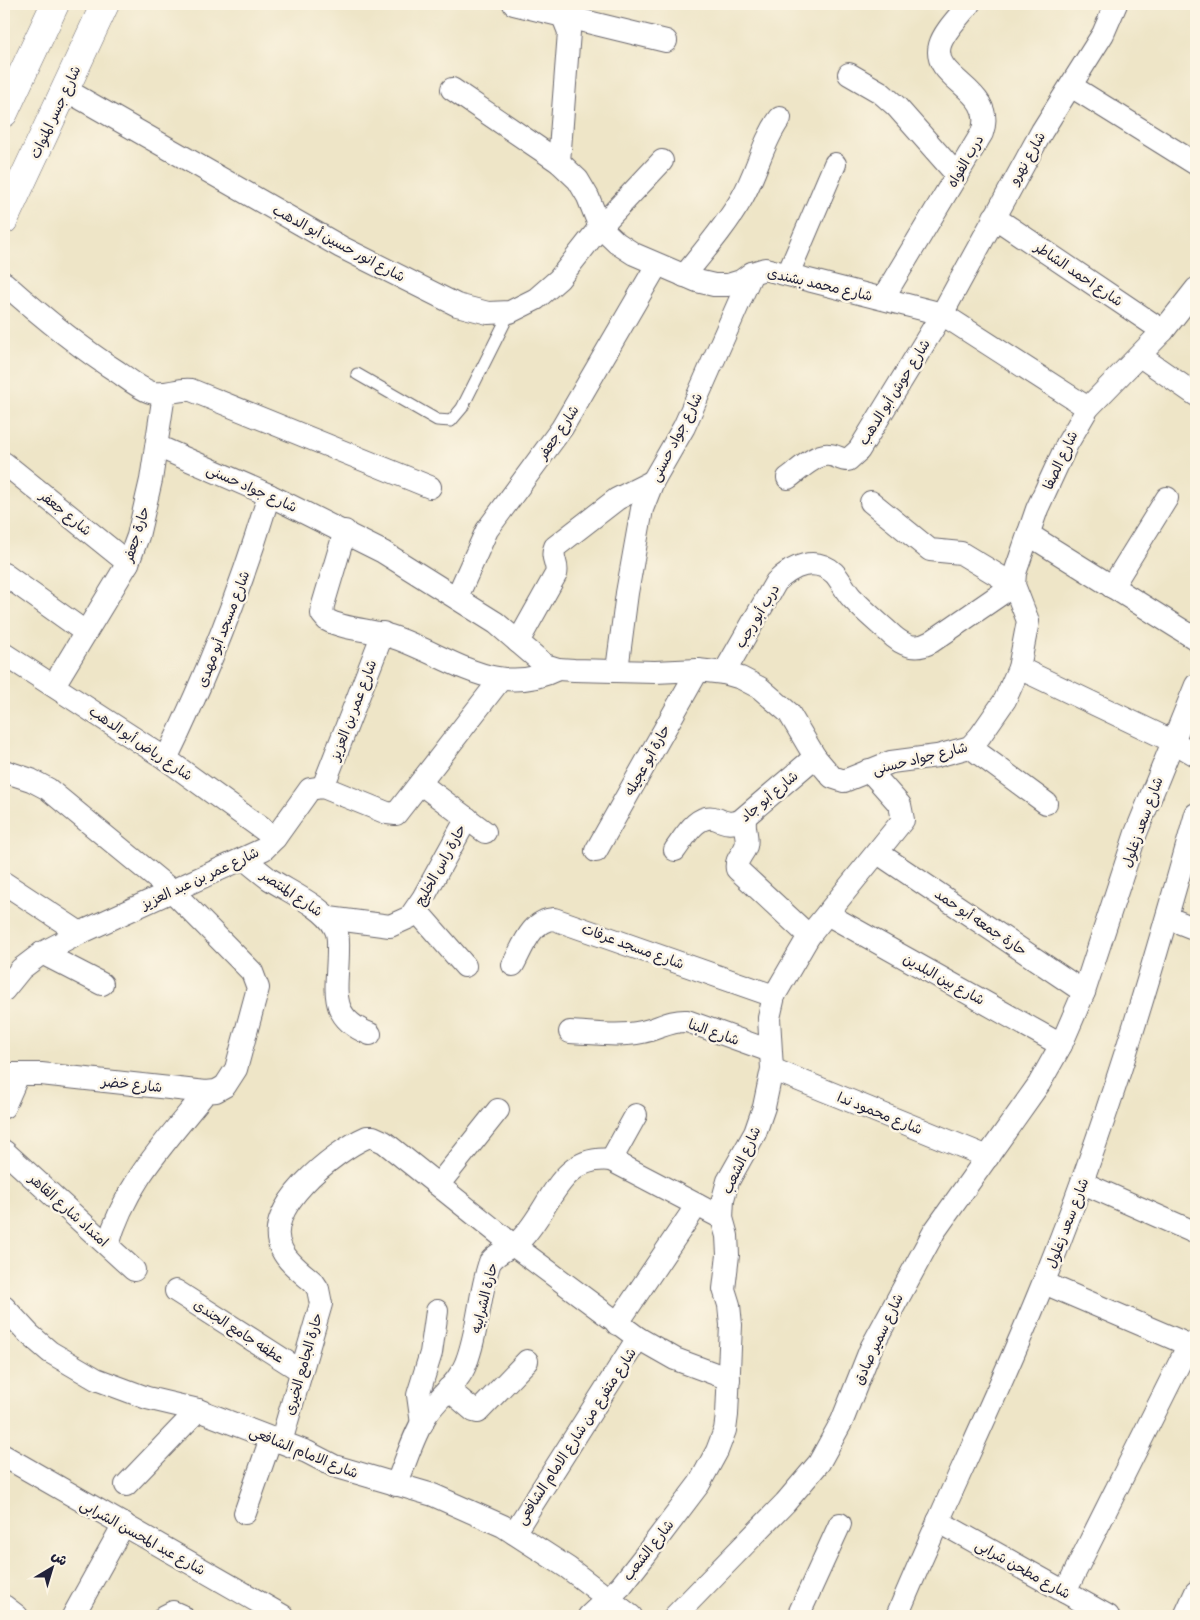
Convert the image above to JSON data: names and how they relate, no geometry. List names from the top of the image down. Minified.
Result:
{"streets":{"street":["شارع جسر المنوات","شارع نهرو","درب الفواه","شارع انور حسين أبو الدهب","شارع احمد الشاطر","شارع محمد بشندى","شارع حوش أبو الدهب","شارع جعفر","شارع جواد حسنى","شارع الصفا","حارة جعفر","درب أبو رجب","شارع مسجد أبو مهدى","شارع عمر بن العزيز","شارع رياض أبو الدهب","حارة أبو عجيله","شارع أبو جاد","شارع سعد زغلول","حارة راس الخليج","شارع عمر بن عبد العزيز","شارع المنتصر","حارة جمعه أبو حمد","شارع مسجد عرفات","شارع بين البلدين","شارع البنا","شارع خضر","شارع محمود ندا","شارع الشعب","امتداد شارع القاهر","حارة الشرابيه","عطفه جامع الجندى","شارع سمير صادق","حارة الجامع الخيرى","شارع متفرع من شارع الامام الشافعى","شارع الامام الشافعى","شارع عبد المحسن الشرابى","شارع مطحن شرابى"]},"crossings":[["شارع جسر المنوات","شارع انور حسين أبو الدهب"],["شارع نهرو","شارع احمد الشاطر"],["شارع نهرو","شارع محمد بشندى"],["شارع نهرو","شارع حوش أبو الدهب"],["درب الفواه","شارع محمد بشندى"],["شارع انور حسين أبو الدهب","شارع محمد بشندى"],["شارع احمد الشاطر","شارع الصفا"],["شارع محمد بشندى","شارع حوش أبو الدهب"],["شارع محمد بشندى","شارع جعفر"],["شارع محمد بشندى","شارع جواد حسنى"],["شارع محمد بشندى","شارع الصفا"],["شارع جعفر","شارع جواد حسنى"],["شارع جعفر","حارة جعفر"],["شارع جواد حسنى","حارة جعفر"],["شارع جواد حسنى","درب أبو رجب"],["شارع جواد حسنى","شارع مسجد أبو مهدى"],["شارع جواد حسنى","شارع عمر بن العزيز"],["شارع جواد حسنى","حارة أبو عجيله"],["شارع جواد حسنى","شارع أبو جاد"],["شارع جواد حسنى","شارع الشعب"],["شارع الصفا","درب أبو رجب"],["حارة جعفر","شارع رياض أبو الدهب"],["شارع مسجد أبو مهدى","شارع رياض أبو الدهب"],["شارع عمر بن العزيز","شارع عمر بن عبد العزيز"],["شارع رياض أبو الدهب","شارع عمر بن عبد العزيز"],["شارع سعد زغلول","حارة جمعه أبو حمد"],["شارع سعد زغلول","شارع بين البلدين"],["شارع سعد زغلول","شارع سمير صادق"],["شارع سعد زغلول","شارع مطحن شرابى"],["حارة راس الخليج","شارع المنتصر"],["شارع عمر بن عبد العزيز","شارع المنتصر"],["حارة جمعه أبو حمد","شارع الشعب"],["شارع مسجد عرفات","شارع الشعب"],["شارع بين البلدين","شارع الشعب"],["شارع بين البلدين","شارع سمير صادق"],["شارع البنا","شارع محمود ندا"],["شارع البنا","شارع الشعب"],["شارع محمود ندا","شارع الشعب"],["شارع محمود ندا","شارع سمير صادق"],["شارع الشعب","شارع الامام الشافعى"],["حارة الشرابيه","شارع الامام الشافعى"],["عطفه جامع الجندى","حارة الجامع الخيرى"],["حارة الجامع الخيرى","شارع الامام الشافعى"],["شارع متفرع من شارع الامام الشافعى","شارع الامام الشافعى"]],"north":"top right"}
